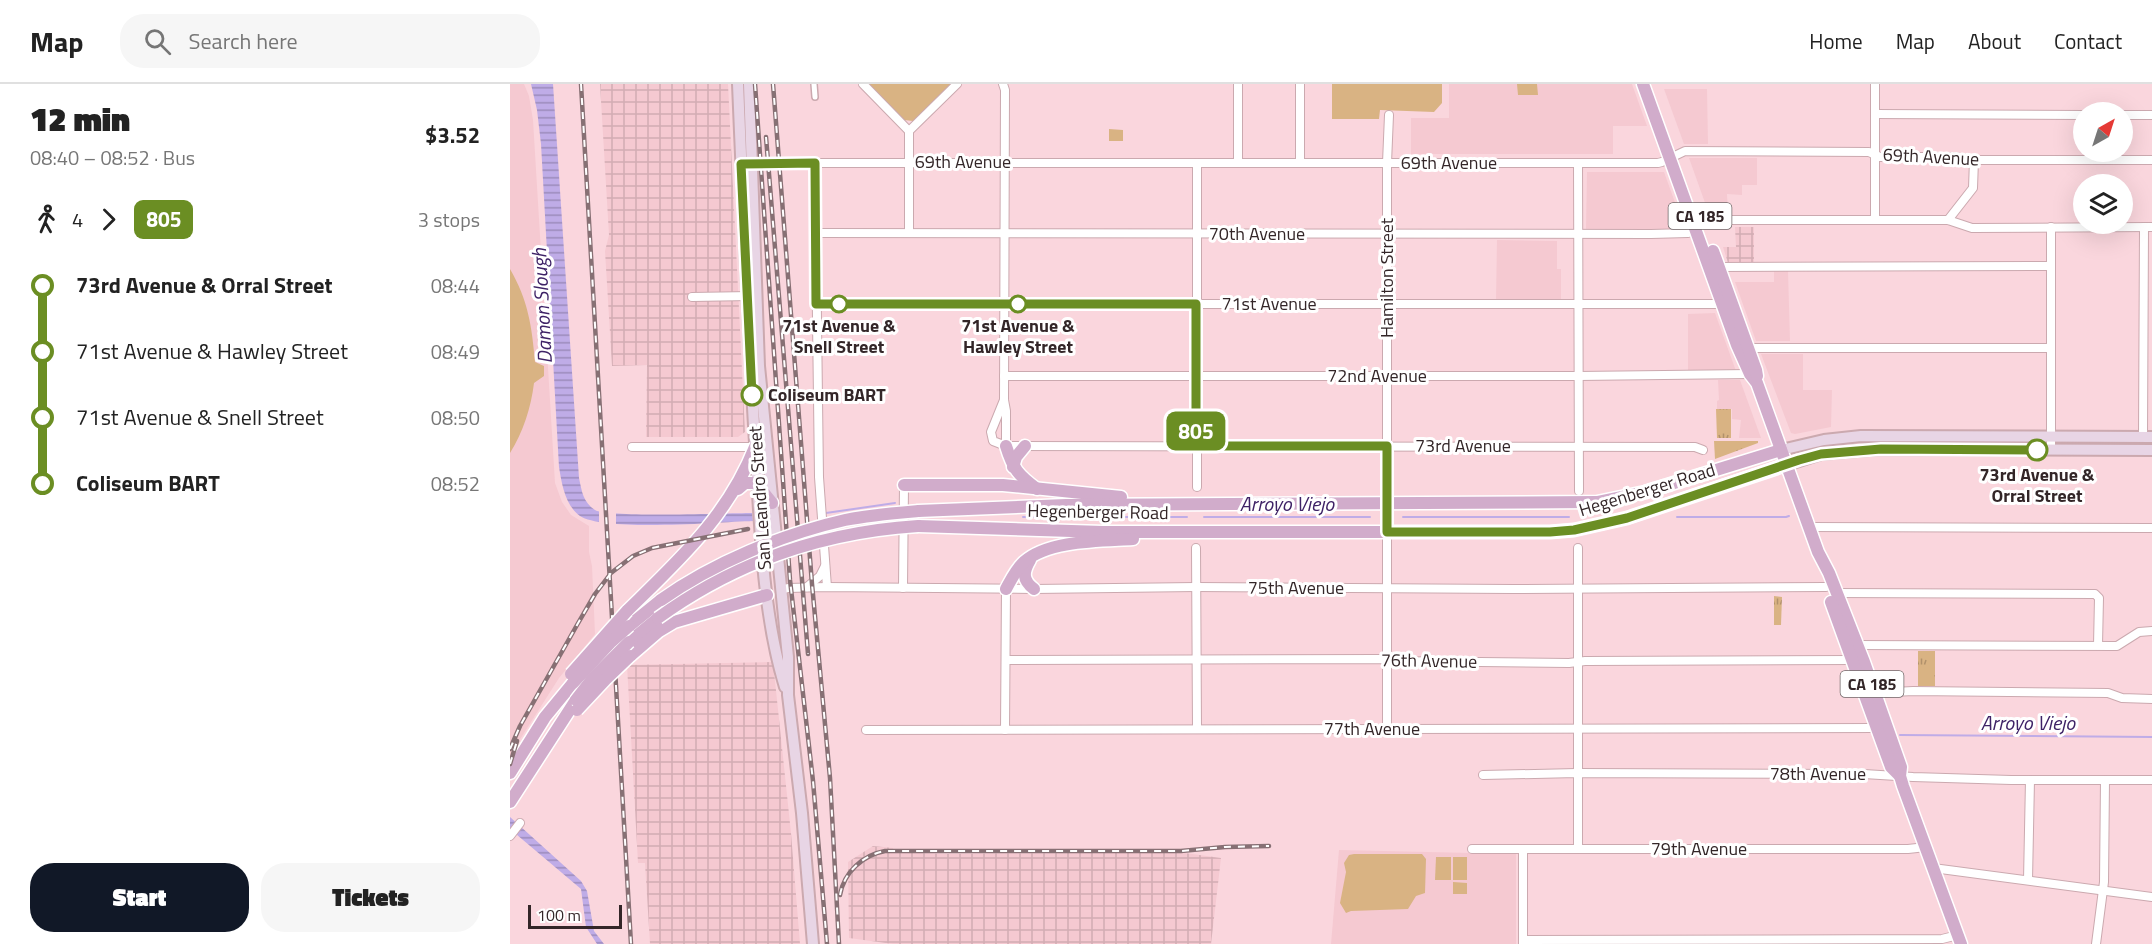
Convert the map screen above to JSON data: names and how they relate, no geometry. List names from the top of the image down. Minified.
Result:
{"streets":{"main road":["CA 185","Hegenberger Road","San Leandro Street","75th Avenue"],"street":["69th Avenue","70th Avenue","Hamilton Street","71st Avenue","72nd Avenue","73rd Avenue","76th Avenue","77th Avenue","78th Avenue","79th Avenue"]},"crossings":[["69th Avenue","CA 185"],["69th Avenue","Hamilton Street"],["69th Avenue","San Leandro Street"],["CA 185","70th Avenue"],["CA 185","71st Avenue"],["CA 185","72nd Avenue"],["CA 185","Hegenberger Road"],["CA 185","75th Avenue"],["CA 185","76th Avenue"],["CA 185","77th Avenue"],["CA 185","78th Avenue"],["CA 185","79th Avenue"],["70th Avenue","Hamilton Street"],["Hamilton Street","71st Avenue"],["Hamilton Street","72nd Avenue"],["Hamilton Street","73rd Avenue"],["Hamilton Street","Hegenberger Road"],["Hamilton Street","75th Avenue"],["Hamilton Street","76th Avenue"],["Hamilton Street","77th Avenue"],["San Leandro Street","75th Avenue"]],"water":["Damon Slough","Arroyo Viejo"],"places":["71st Avenue & Snell Street","71st Avenue & Hawley Street","Coliseum BART","73rd Avenue & Orral Street"],"lines":["bus line 805"],"scale_bar":"100 m","north":"top right","page":{"header":"Map","search":"Search here","nav":["Home","Map","About","Contact"],"heading":["12 min","08:40 – 08:52 · Bus","$3.52"],"on_map":"805","legs":["4","805","3 stops"],"list":[{"name":"73rd Avenue & Orral Street","value":"08:44"},{"name":"71st Avenue & Hawley Street","value":"08:49"},{"name":"71st Avenue & Snell Street","value":"08:50"},{"name":"Coliseum BART","value":"08:52"}],"buttons":["Start","Tickets"],"scale":"100 m"}}
